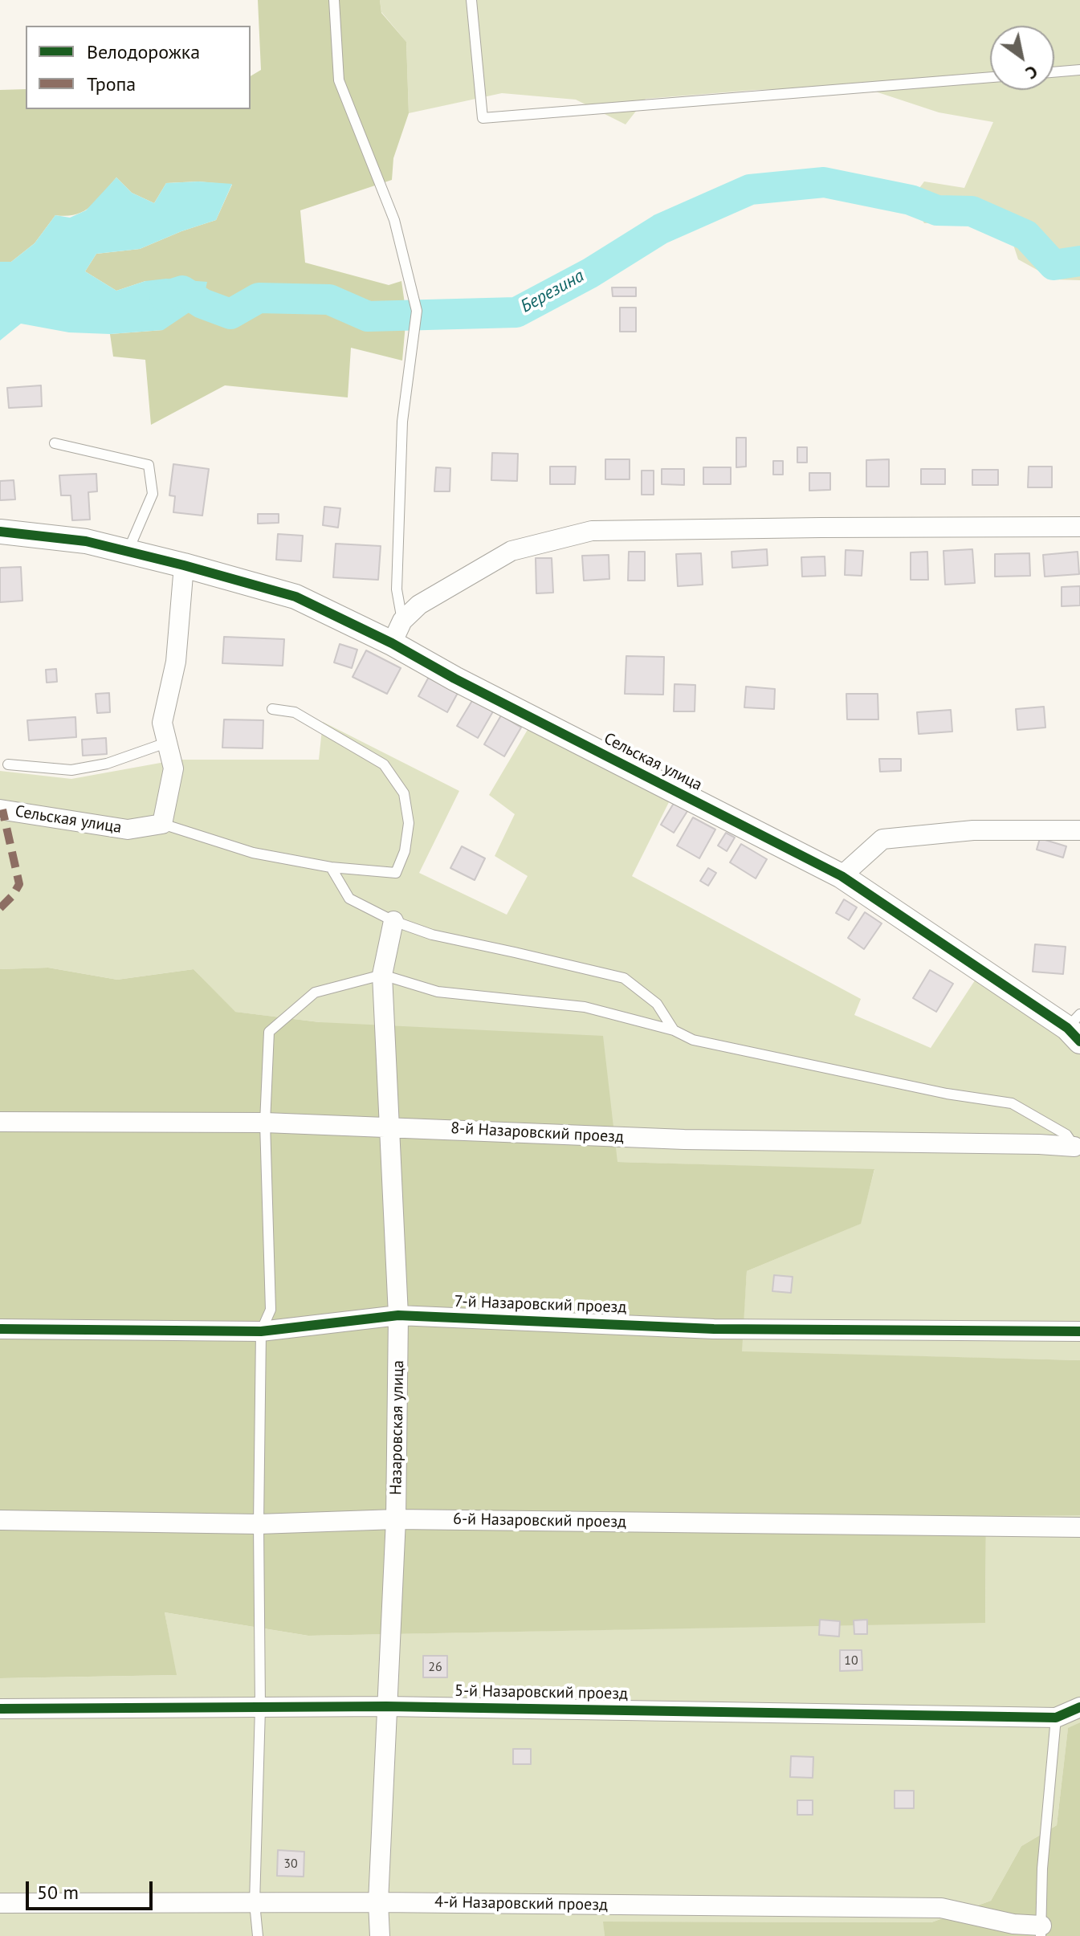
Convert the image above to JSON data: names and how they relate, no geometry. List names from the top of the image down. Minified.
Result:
{"streets":{"street":["Сельская улица","8-й Назаровский проезд","7-й Назаровский проезд","Назаровская улица","6-й Назаровский проезд","5-й Назаровский проезд","4-й Назаровский проезд"]},"crossings":[["8-й Назаровский проезд","Назаровская улица"],["7-й Назаровский проезд","Назаровская улица"],["Назаровская улица","6-й Назаровский проезд"],["Назаровская улица","5-й Назаровский проезд"],["Назаровская улица","4-й Назаровский проезд"]],"water":["Березина"],"house_numbers":["10","26","30"],"legend":["Велодорожка","Тропа"],"scale_bar":"50 m","north":"bottom right"}
